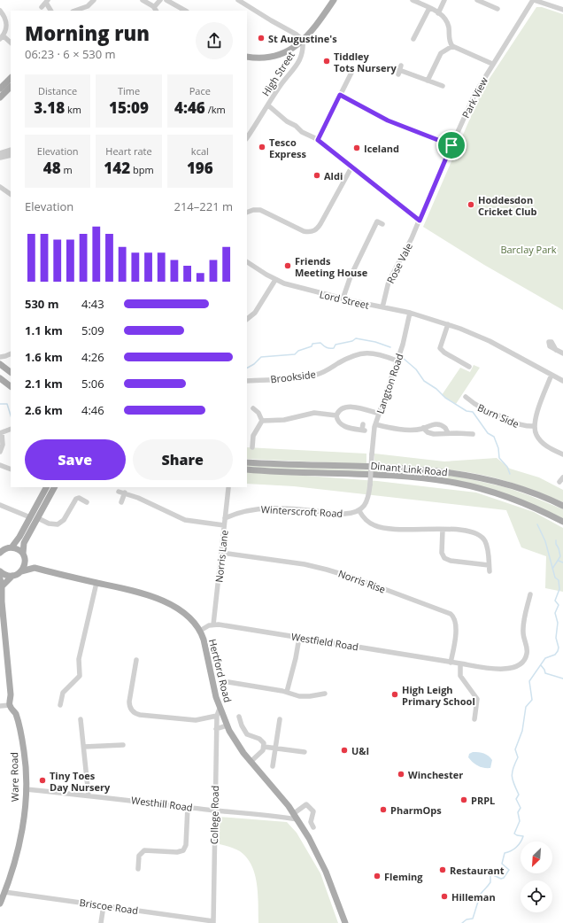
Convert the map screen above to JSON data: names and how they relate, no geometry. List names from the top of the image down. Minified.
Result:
{"streets":{"main road":["Dinant Link Road","Hertford Road","Ware Road"],"street":["High Street","Park View","Rose Vale","Lord Street","Brookside","Langton Road","Burn Side","Winterscroft Road","Norris Lane","Norris Rise","Westfield Road","Westhill Road","College Road","Briscoe Road"]},"crossings":[["Park View","Rose Vale"],["Rose Vale","Lord Street"],["Lord Street","Langton Road"],["Brookside","Langton Road"],["Langton Road","Winterscroft Road"],["Winterscroft Road","Norris Lane"],["Norris Lane","Norris Rise"],["Norris Lane","Westfield Road"],["Norris Rise","Westfield Road"],["Hertford Road","Westhill Road"],["Hertford Road","College Road"],["Ware Road","Westhill Road"],["Ware Road","Briscoe Road"],["Westhill Road","College Road"],["College Road","Briscoe Road"]],"parks":["Barclay Park"],"places":["St Augustine's","Tiddley Tots Nursery","Tesco Express","Iceland","Aldi","Hoddesdon Cricket Club","Friends Meeting House","High Leigh Primary School","U&I","Winchester","Tiny Toes Day Nursery","PRPL","PharmOps","Restaurant","Fleming","Hilleman"],"north":"bottom left","page":{"heading":["Morning run","06:23 · 6 × 530 m"],"stats":[["Distance","3.18 km"],["Time","15:09"],["Pace","4:46 /km"],["Elevation","48 m"],["Heart rate","142 bpm"],["kcal","196"]],"chart":["Elevation","214–221 m"],"list":[{"name":"530 m","note":"4:43"},{"name":"1.1 km","note":"5:09"},{"name":"1.6 km","note":"4:26"},{"name":"2.1 km","note":"5:06"},{"name":"2.6 km","note":"4:46"}],"buttons":["Save","Share"]}}
